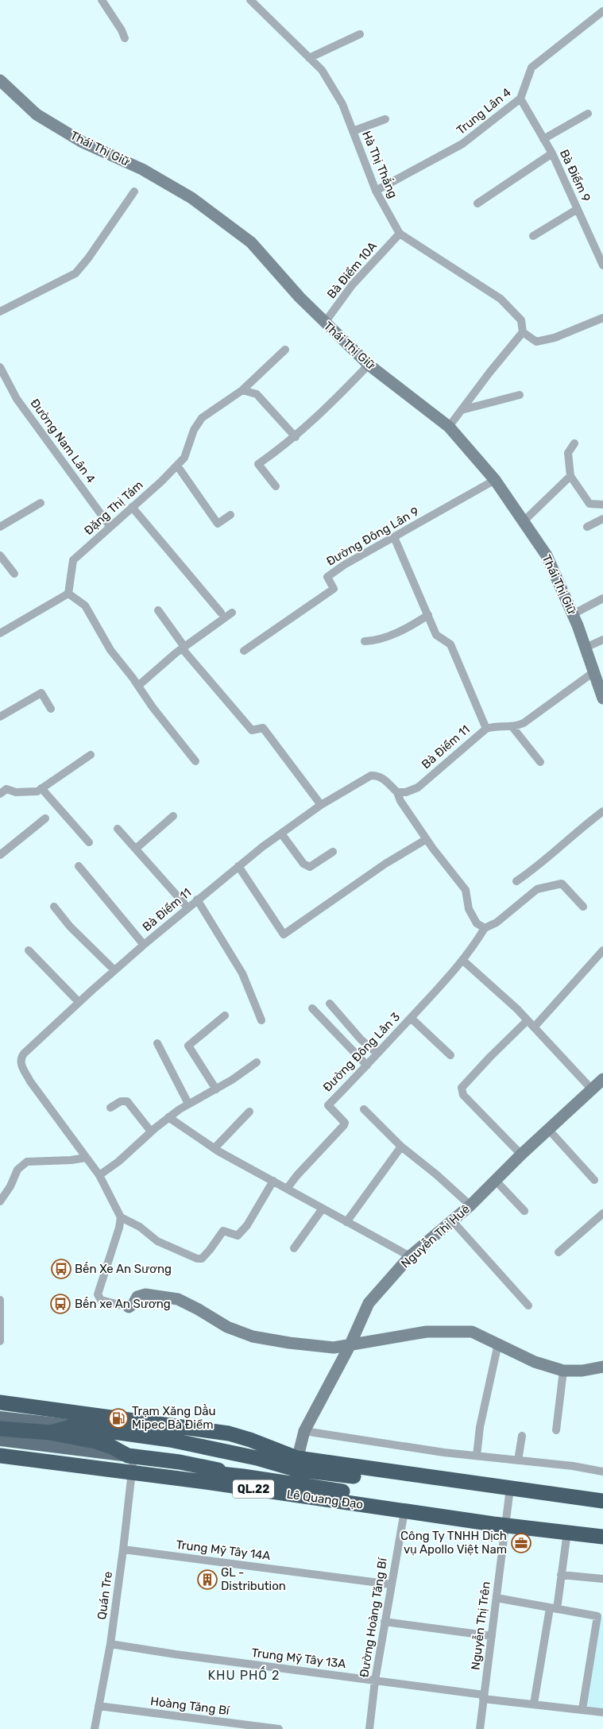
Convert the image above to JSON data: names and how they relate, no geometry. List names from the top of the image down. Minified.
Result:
{"streets":{"highway":["QL.22","Lê Quang Đạo"],"street":["Trung Lân 4","Thái Thị Giữ","Hà Thị Thắng","Bà Điểm 9","Bà Điểm 10A","Đường Nam Lân 4","Đặng Thị Tám","Đường Đông Lân 9","Bà Điểm 11","Đường Đông Lân 3","Nguyễn Thị Huê","Trung Mỹ Tây 14A","Quán Tre","Đường Hoàng Tăng Bí","Nguyễn Thị Trên","Trung Mỹ Tây 13A","Hoàng Tăng Bí"]},"crossings":[["Trung Lân 4","Hà Thị Thắng"],["Trung Lân 4","Bà Điểm 9"],["Thái Thị Giữ","Bà Điểm 10A"],["Thái Thị Giữ","Đường Đông Lân 9"],["Hà Thị Thắng","Bà Điểm 10A"],["Đường Nam Lân 4","Đặng Thị Tám"],["Nguyễn Thị Huê","Lê Quang Đạo"],["Lê Quang Đạo","Quán Tre"],["Lê Quang Đạo","Đường Hoàng Tăng Bí"],["Lê Quang Đạo","Nguyễn Thị Trên"],["Trung Mỹ Tây 14A","Quán Tre"],["Trung Mỹ Tây 14A","Đường Hoàng Tăng Bí"],["Quán Tre","Trung Mỹ Tây 13A"],["Quán Tre","Hoàng Tăng Bí"],["Đường Hoàng Tăng Bí","Trung Mỹ Tây 13A"],["Nguyễn Thị Trên","Trung Mỹ Tây 13A"]],"districts":["KHU PHỐ 2"],"places":{"bus stop":["Bến Xe An Sương","Bến xe An Sương"],"fuel station":["Trạm Xăng Dầu Mipec Bà Điểm"],"office":["Công Ty TNHH Dịch vụ Apollo Việt Nam"],"building":["GL - Distribution"]}}
